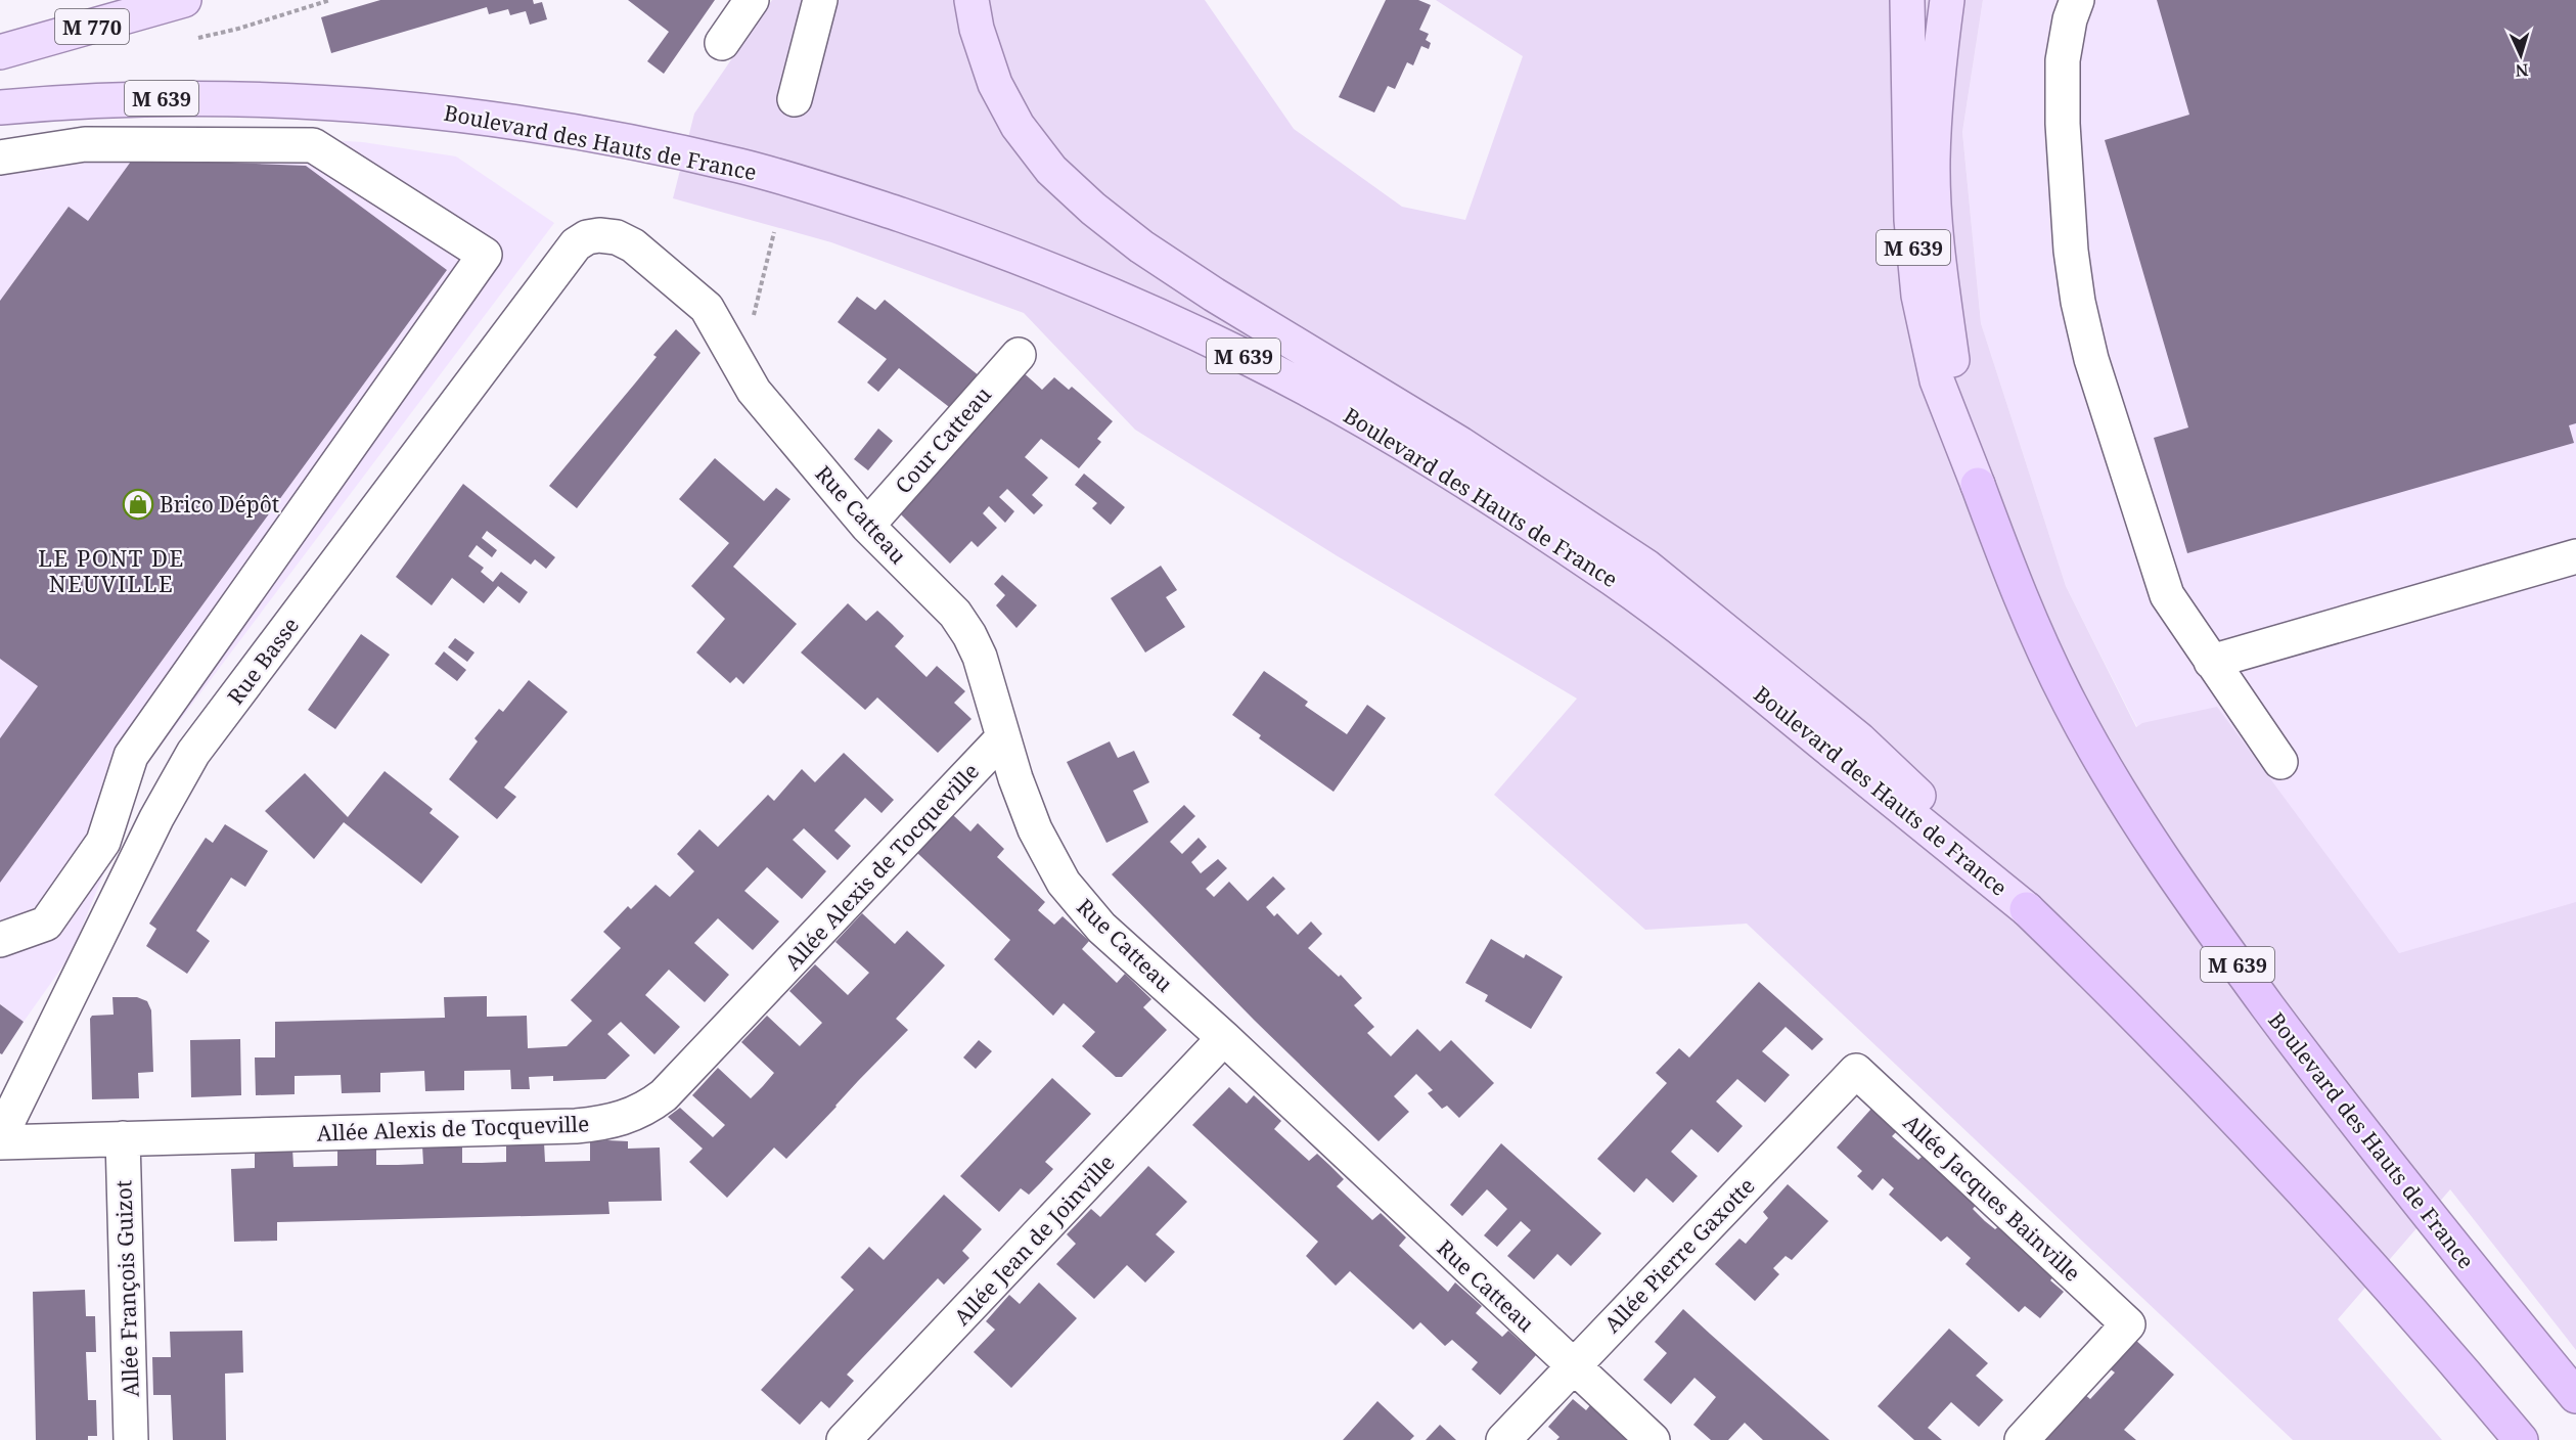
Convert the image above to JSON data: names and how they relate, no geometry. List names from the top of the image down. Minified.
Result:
{"streets":{"highway":["M 639","Boulevard des Hauts de France"],"main road":["M 770"],"street":["Cour Catteau","Rue Catteau","Rue Basse","Allée Alexis de Tocqueville","Allée Jacques Bainville","Allée Jean de Joinville","Allée Pierre Gaxotte","Allée François Guizot"]},"crossings":[["M 639","Boulevard des Hauts de France"],["Cour Catteau","Rue Catteau"],["Rue Catteau","Rue Basse"],["Rue Catteau","Allée Alexis de Tocqueville"],["Rue Catteau","Allée Jean de Joinville"],["Rue Catteau","Allée Pierre Gaxotte"],["Allée Alexis de Tocqueville","Allée François Guizot"],["Allée Jacques Bainville","Allée Pierre Gaxotte"]],"districts":["LE PONT DE NEUVILLE"],"places":{"shop":["Brico Dépôt"]},"north":"bottom"}
